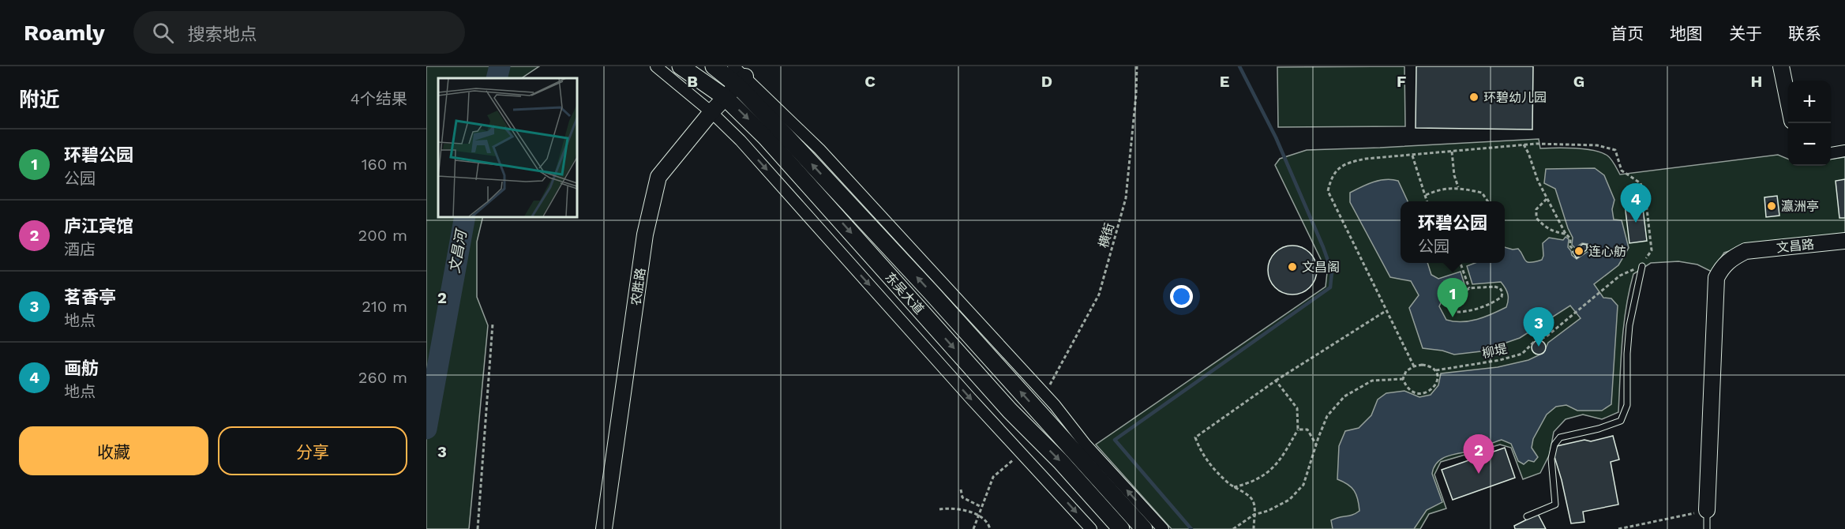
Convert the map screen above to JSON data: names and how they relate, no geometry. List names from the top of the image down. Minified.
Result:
{"streets":{"main road":["东吴大道"],"street":["文昌路","农胜路"],"path":["横街","柳堤"]},"crossings":[["农胜路","东吴大道"]],"water":["文昌河"],"places":["环碧幼儿园","瀛洲亭","连心舫","文昌阁"],"page":{"header":"Roamly","search":"搜索地点","nav":["首页","地图","关于","联系"],"heading":["附近","4个结果"],"map_buttons":["+","−"],"list":[{"mark":"1","name":"环碧公园","note":"公园","value":"160 m"},{"mark":"2","name":"庐江宾馆","note":"酒店","value":"200 m"},{"mark":"3","name":"茗香亭","note":"地点","value":"210 m"},{"mark":"4","name":"画舫","note":"地点","value":"260 m"}],"pins":["4","1","3","2"],"popup":["环碧公园","公园"],"buttons":["收藏","分享"]},"grid":{"columns":["B","C","D","E","F","G","H"],"rows":["2","3"]}}
